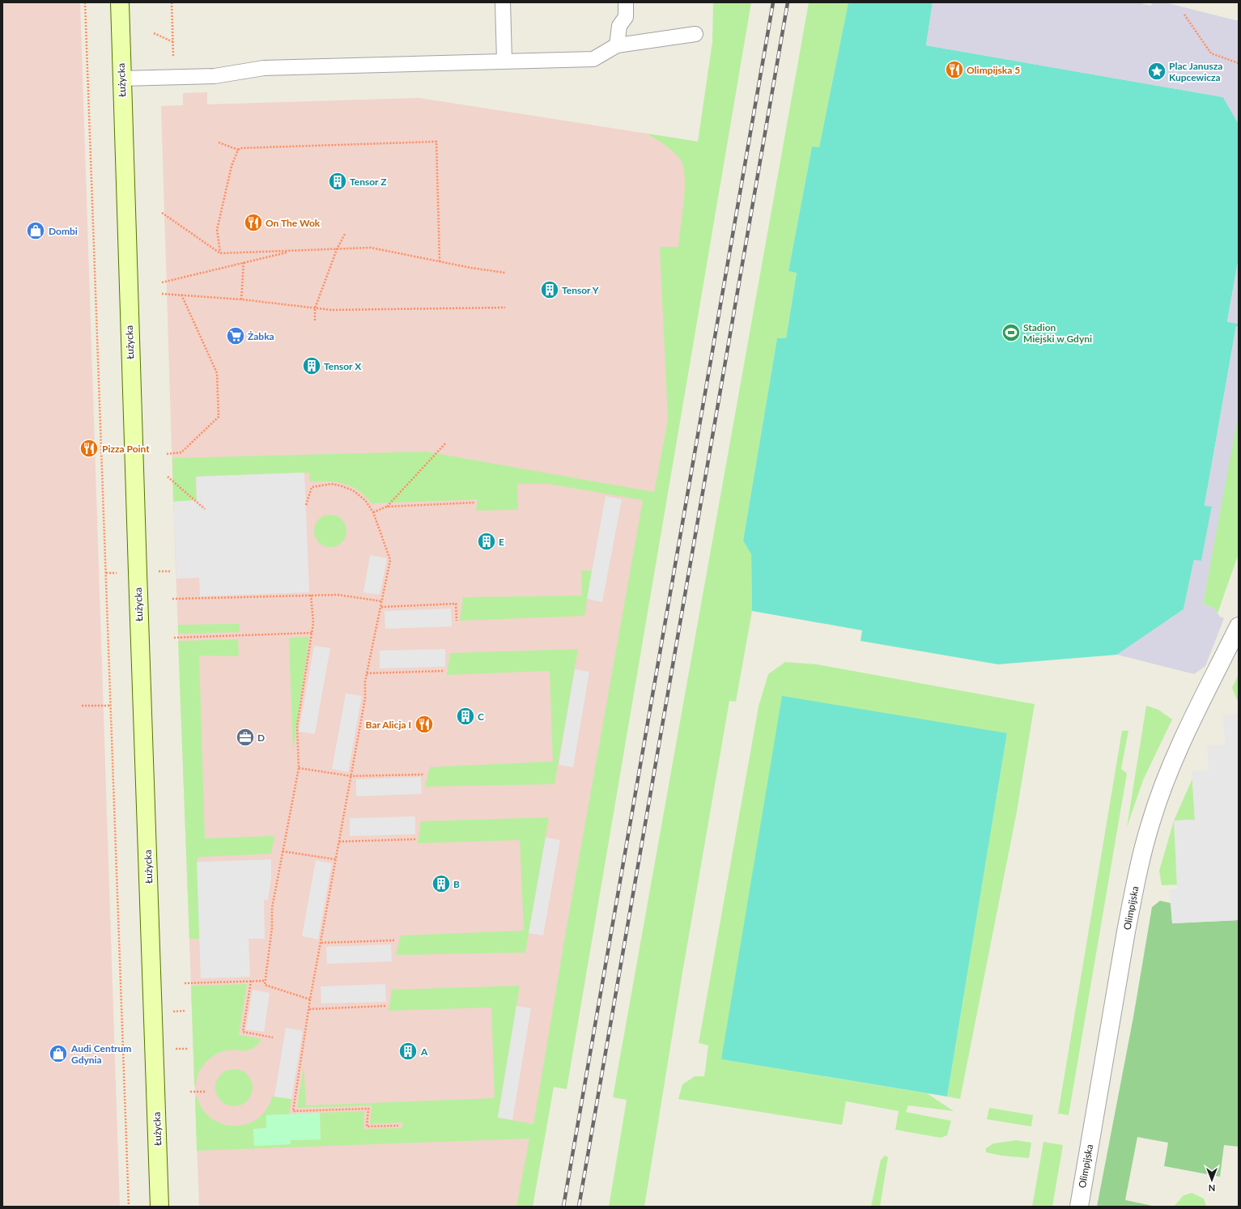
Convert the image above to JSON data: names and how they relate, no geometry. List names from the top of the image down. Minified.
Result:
{"streets":{"street":["Łużycka","Olimpijska"]},"places":{"restaurant":["Olimpijska 5","On The Wok","Pizza Point","Bar Alicja I"],"place":["Plac Janusza Kupcewicza"],"building":["Tensor Z","Tensor Y","Tensor X","E","C","B","A"],"shop":["Dombi","Audi Centrum Gdynia"],"sports":["Stadion Miejski w Gdyni"],"supermarket":["Żabka"],"office":["D"]},"north":"bottom"}
